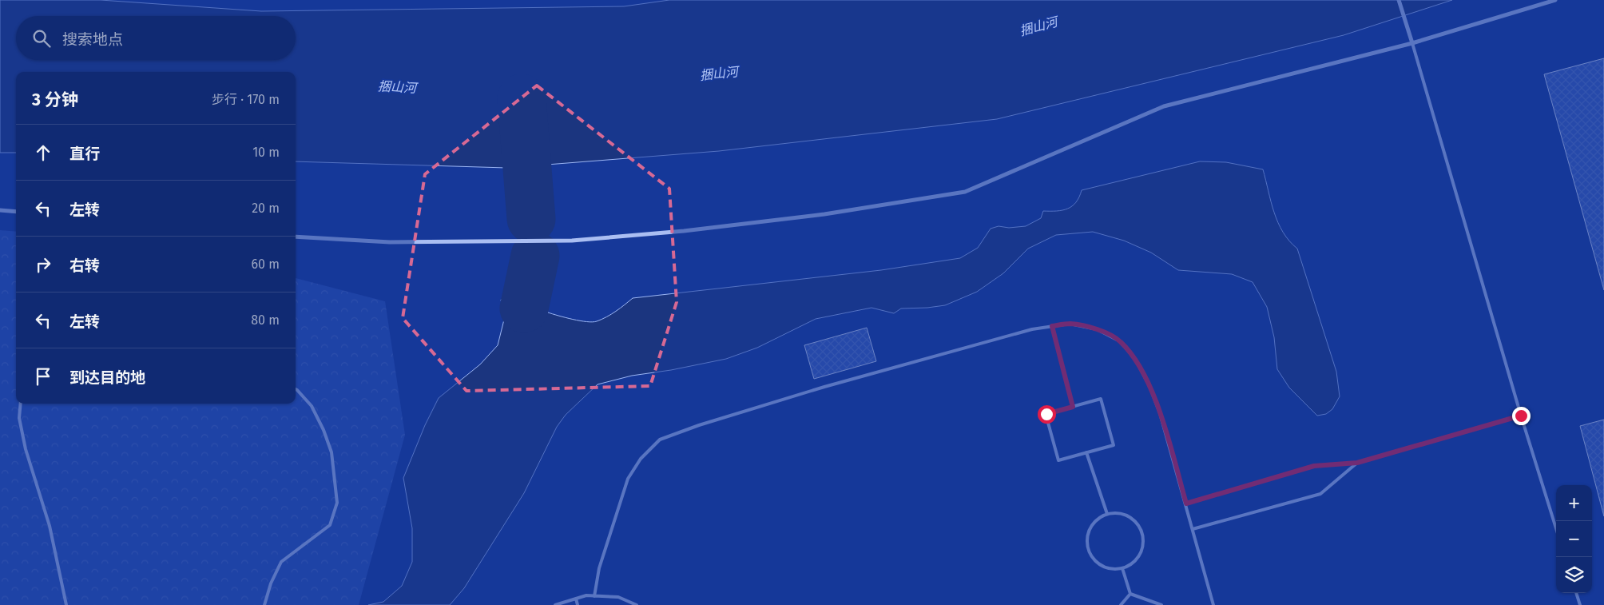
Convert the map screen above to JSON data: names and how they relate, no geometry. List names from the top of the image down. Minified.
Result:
{"water":["捆山河"],"page":{"search":"搜索地点","heading":["3 分钟","步行 · 170 m"],"list":[["直行","10 m"],["左转","20 m"],["右转","60 m"],["左转","80 m"],"到达目的地"],"map_buttons":["+","−"]}}
